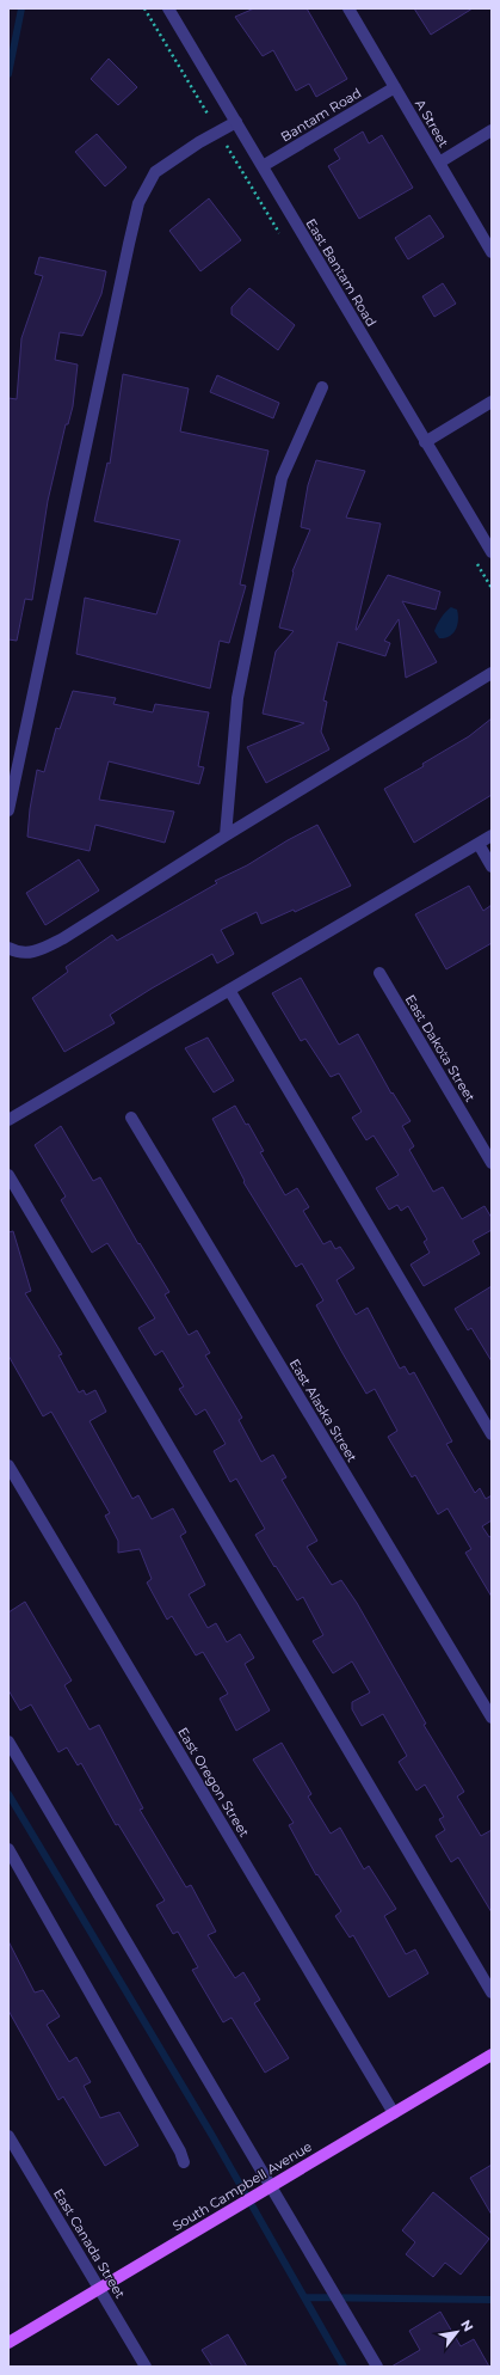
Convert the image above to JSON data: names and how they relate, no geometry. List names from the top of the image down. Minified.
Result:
{"streets":{"main road":["South Campbell Avenue"],"street":["Bantam Road","A Street","East Bantam Road","East Dakota Street","East Alaska Street","East Oregon Street","East Canada Street"]},"crossings":[["Bantam Road","A Street"],["Bantam Road","East Bantam Road"],["East Oregon Street","South Campbell Avenue"],["South Campbell Avenue","East Canada Street"]],"north":"top right"}
